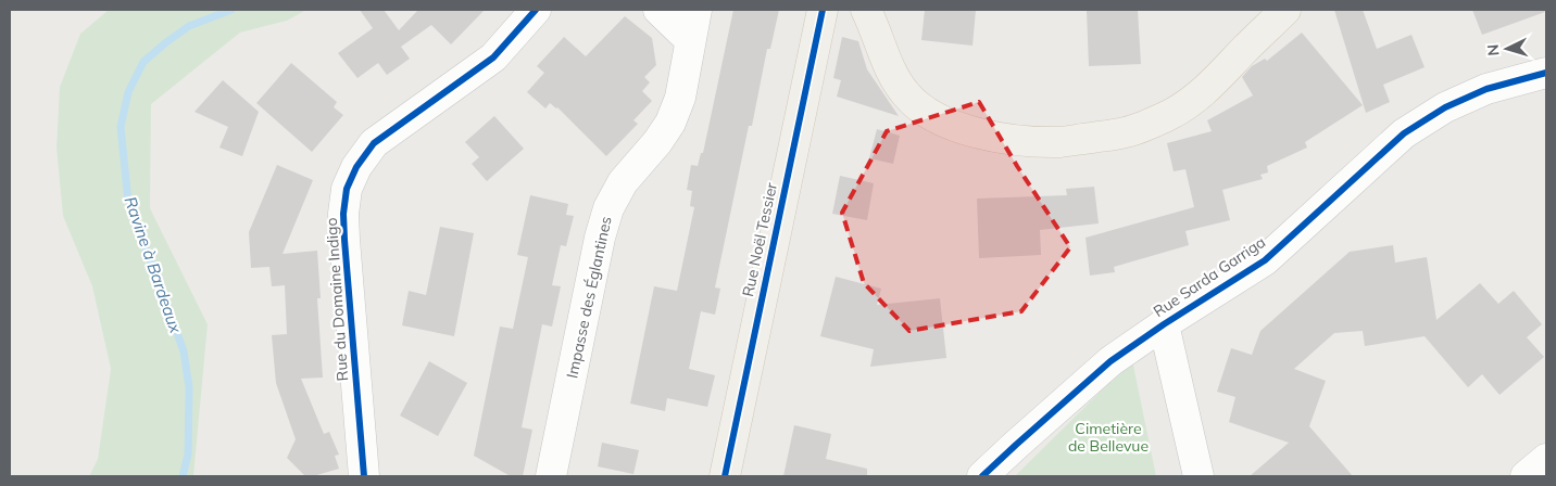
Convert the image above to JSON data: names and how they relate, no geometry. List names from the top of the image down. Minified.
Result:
{"streets":{"main road":["Rue Noël Tessier"],"street":["Rue Sarda Garriga","Impasse des Églantines","Rue du Domaine Indigo"]},"water":["Ravine à Bardeaux"],"parks":["Cimetière de Bellevue"],"north":"left"}
